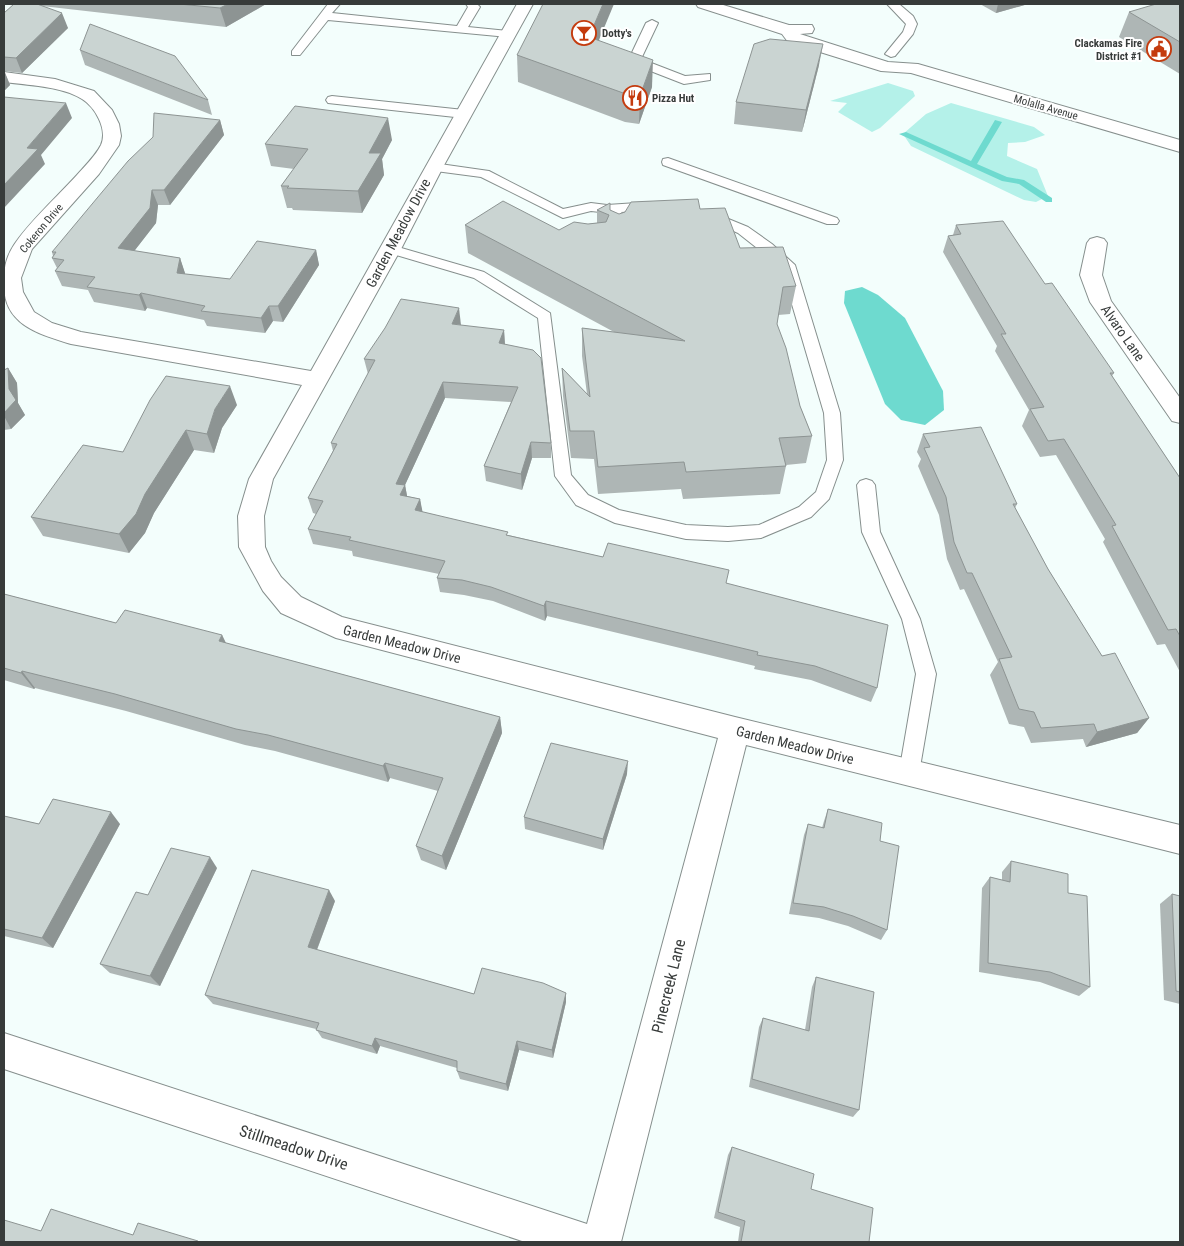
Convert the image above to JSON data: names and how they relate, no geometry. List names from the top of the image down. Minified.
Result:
{"streets":{"street":["Molalla Avenue","Cokeron Drive","Garden Meadow Drive","Alvaro Lane","Pinecreek Lane","Stillmeadow Drive"]},"crossings":[["Cokeron Drive","Garden Meadow Drive"],["Garden Meadow Drive","Pinecreek Lane"]],"places":{"bar":["Dotty's"],"public building":["Clackamas Fire District #1"],"restaurant":["Pizza Hut"]}}
